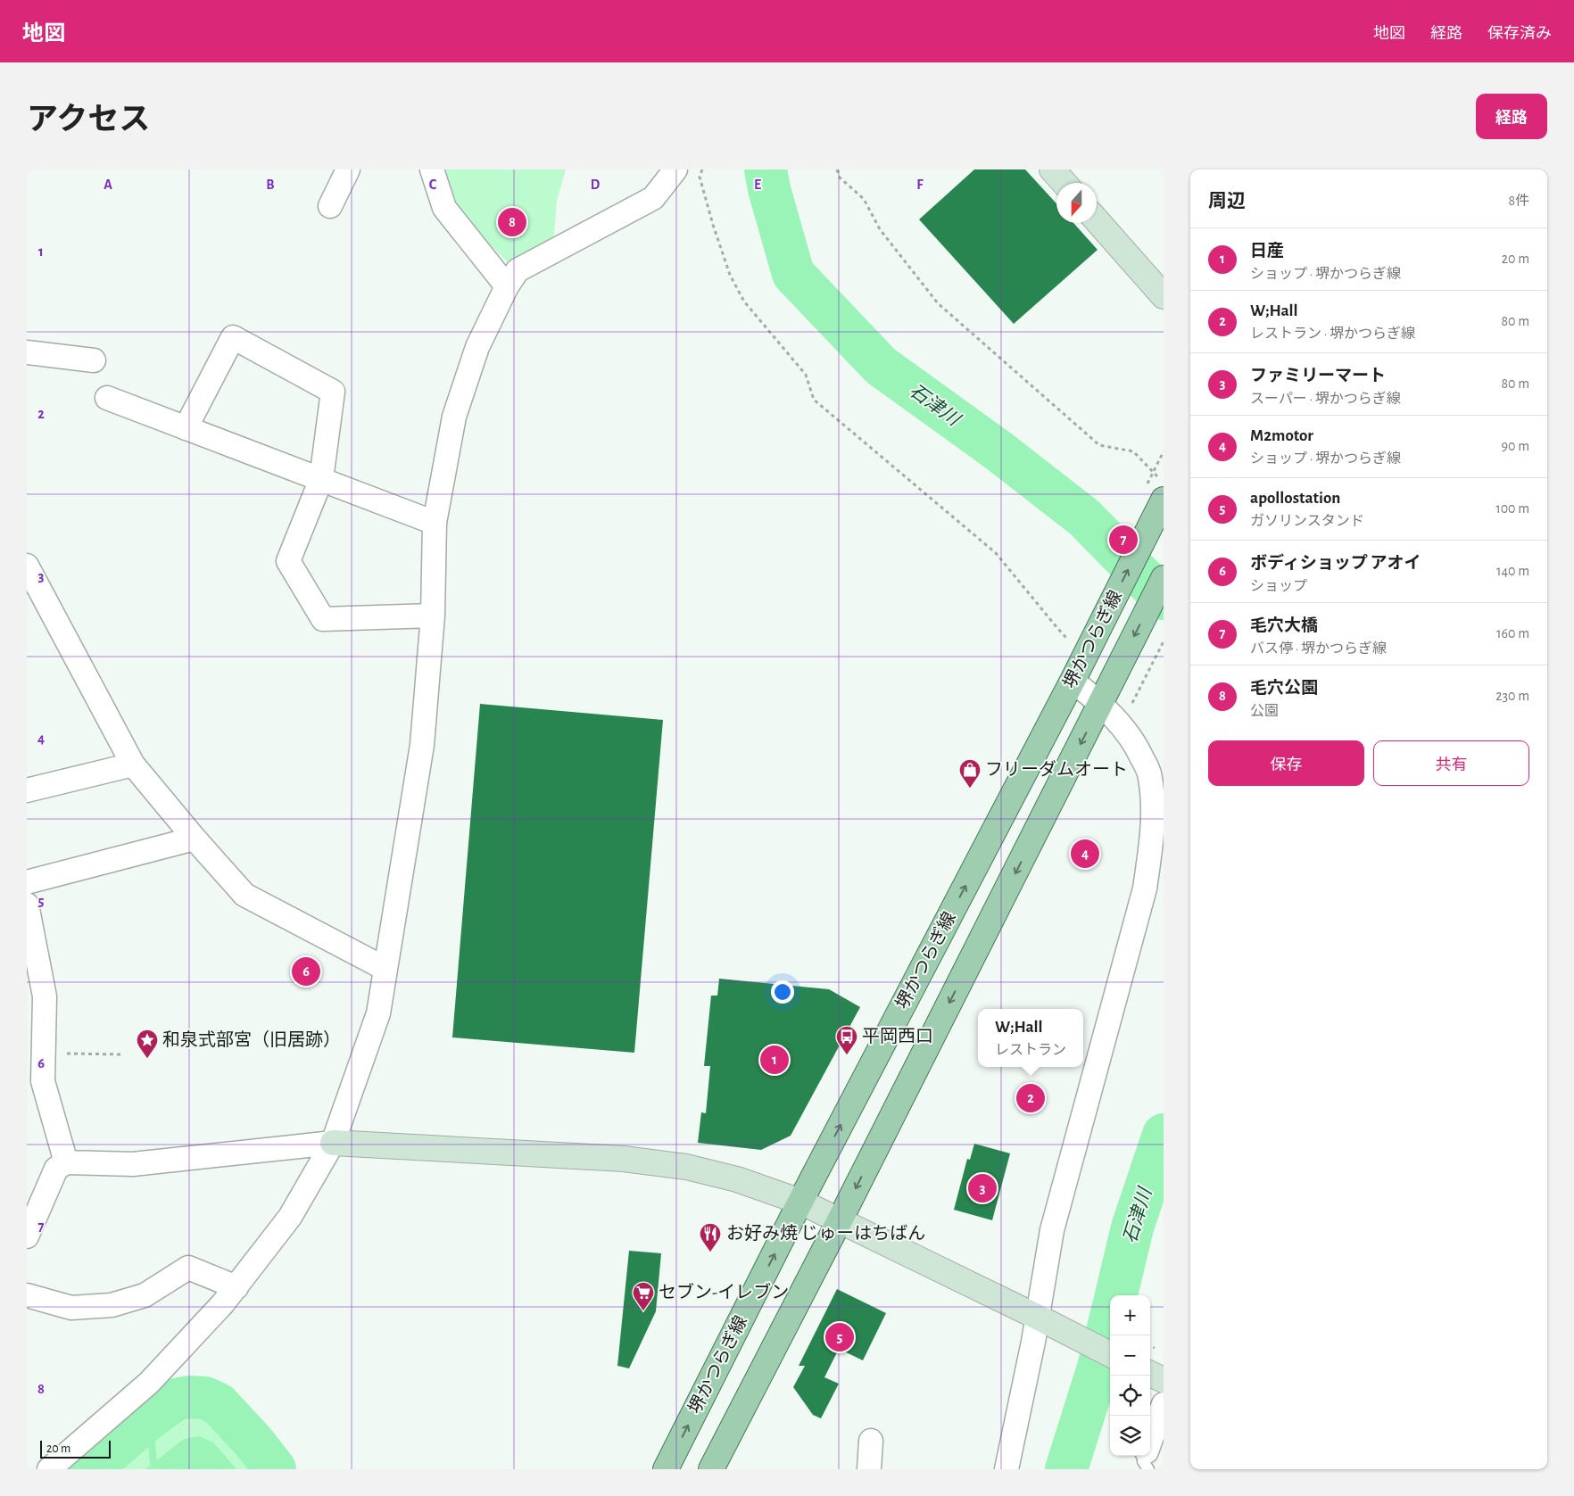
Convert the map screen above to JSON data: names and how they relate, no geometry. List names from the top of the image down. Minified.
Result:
{"streets":{"main road":["堺かつらぎ線"]},"water":["石津川"],"places":{"shop":["フリーダムオート"],"bus stop":["平岡西口"],"place":["和泉式部宮（旧居跡）"],"restaurant":["お好み焼 じゅーはちばん"],"supermarket":["セブン-イレブン"]},"scale_bar":"20 m","north":"bottom","page":{"header":"地図","nav":["地図","経路","保存済み"],"title":"アクセス","buttons":["経路",["保存","共有"]],"heading":["周辺","8件"],"pins":["8","7","4","6","1","2","3","5"],"list":[{"mark":"1","name":"日産","note":"ショップ · 堺かつらぎ線","value":"20 m"},{"mark":"2","name":"W;Hall","note":"レストラン · 堺かつらぎ線","value":"80 m"},{"mark":"3","name":"ファミリーマート","note":"スーパー · 堺かつらぎ線","value":"80 m"},{"mark":"4","name":"M2motor","note":"ショップ · 堺かつらぎ線","value":"90 m"},{"mark":"5","name":"apollostation","note":"ガソリンスタンド","value":"100 m"},{"mark":"6","name":"ボディショップ アオイ","note":"ショップ","value":"140 m"},{"mark":"7","name":"毛穴大橋","note":"バス停 · 堺かつらぎ線","value":"160 m"},{"mark":"8","name":"毛穴公園","note":"公園","value":"230 m"}],"popup":["W;Hall","レストラン"],"map_buttons":["+","−"],"scale":"20 m"},"grid":{"columns":["A","B","C","D","E","F"],"rows":["1","2","3","4","5","6","7","8"]}}
